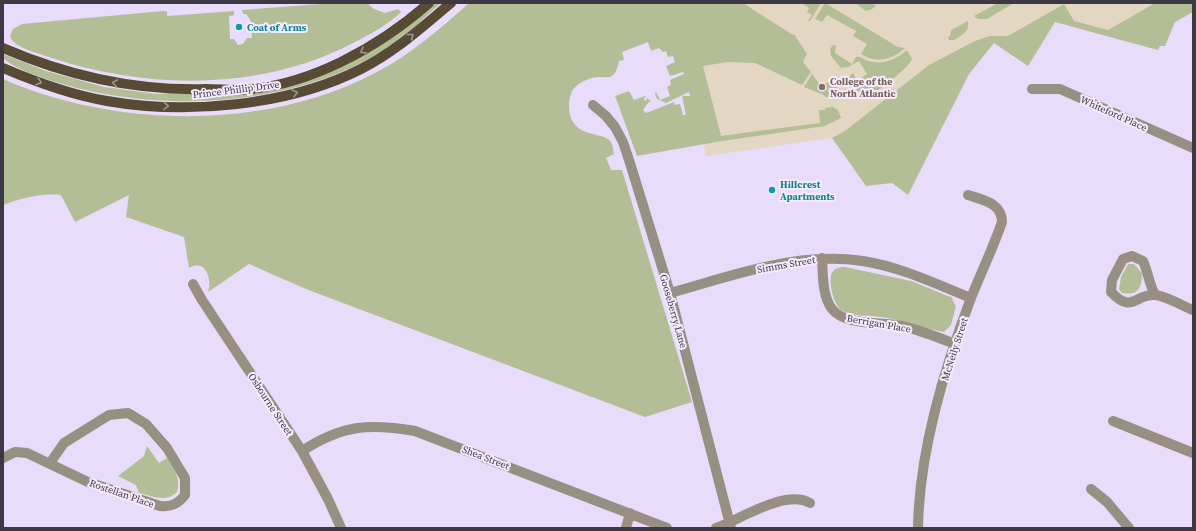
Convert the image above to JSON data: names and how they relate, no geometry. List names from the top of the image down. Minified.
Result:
{"streets":{"main road":["Prince Phillip Drive"],"street":["Whiteford Place","Simms Street","Gooseberry Lane","Berrigan Place","McNeily Street","Osbourne Street","Shea Street","Rostellan Place"]},"crossings":[["Simms Street","Gooseberry Lane"],["Simms Street","Berrigan Place"],["Simms Street","McNeily Street"],["Berrigan Place","McNeily Street"],["Osbourne Street","Shea Street"]],"places":["Coat of Arms","College of the North Atlantic","Hillcrest Apartments"]}
